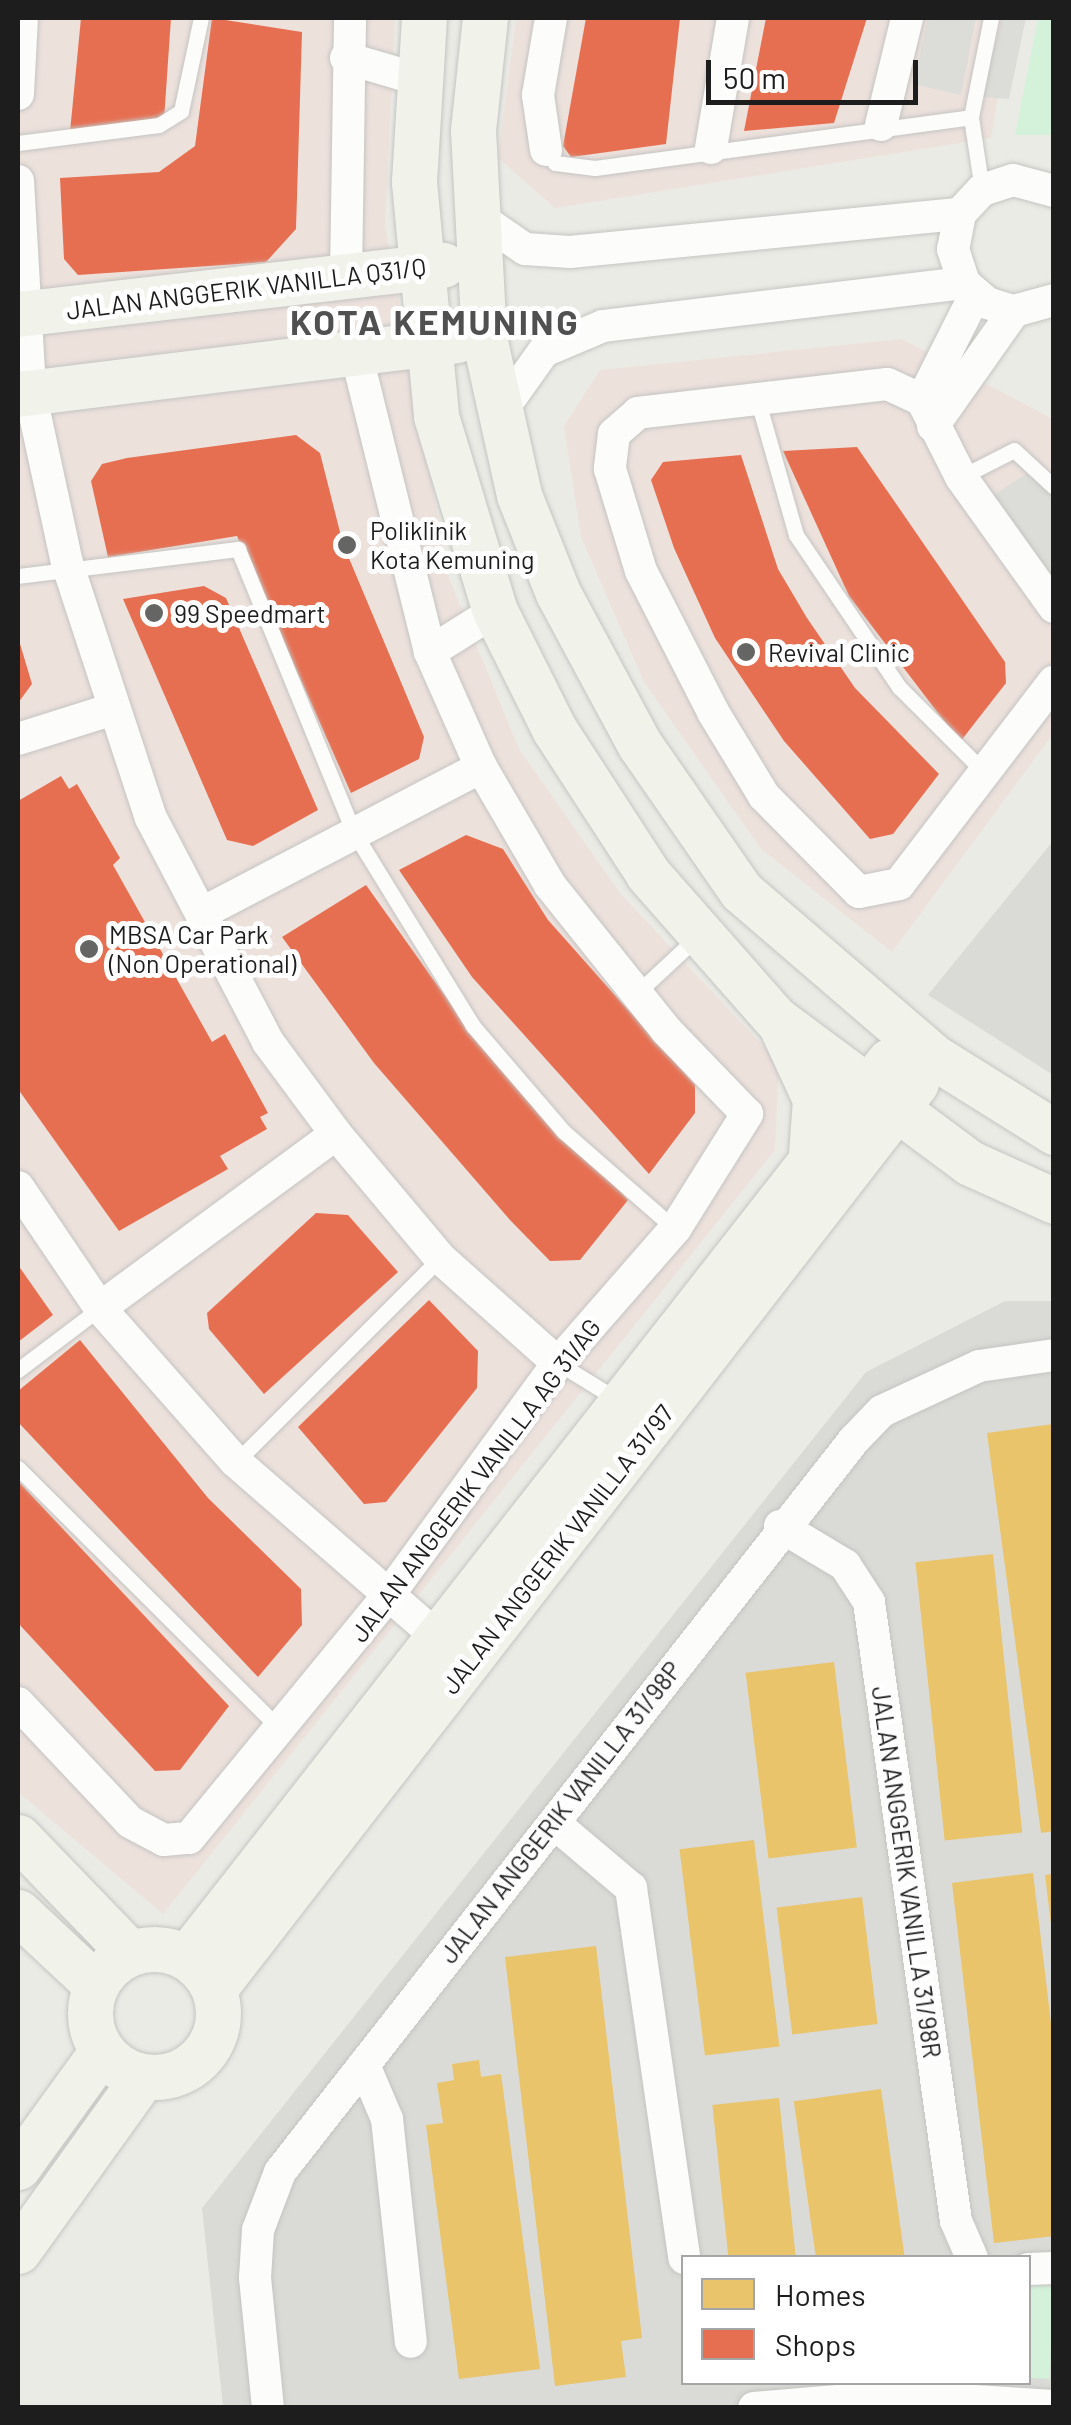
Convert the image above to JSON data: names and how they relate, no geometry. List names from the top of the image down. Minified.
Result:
{"streets":{"street":["JALAN ANGGERIK VANILLA Q31/Q","JALAN ANGGERIK VANILLA AG 31/AG","JALAN ANGGERIK VANILLA 31/97","JALAN ANGGERIK VANILLA 31/98P","JALAN ANGGERIK VANILLA 31/98R"]},"crossings":[["JALAN ANGGERIK VANILLA 31/98P","JALAN ANGGERIK VANILLA 31/98R"]],"districts":["KOTA KEMUNING"],"places":["Poliklinik Kota Kemuning","99 Speedmart","Revival Clinic","MBSA Car Park (Non Operational)"],"legend":["Homes","Shops"],"scale_bar":"50 m"}
